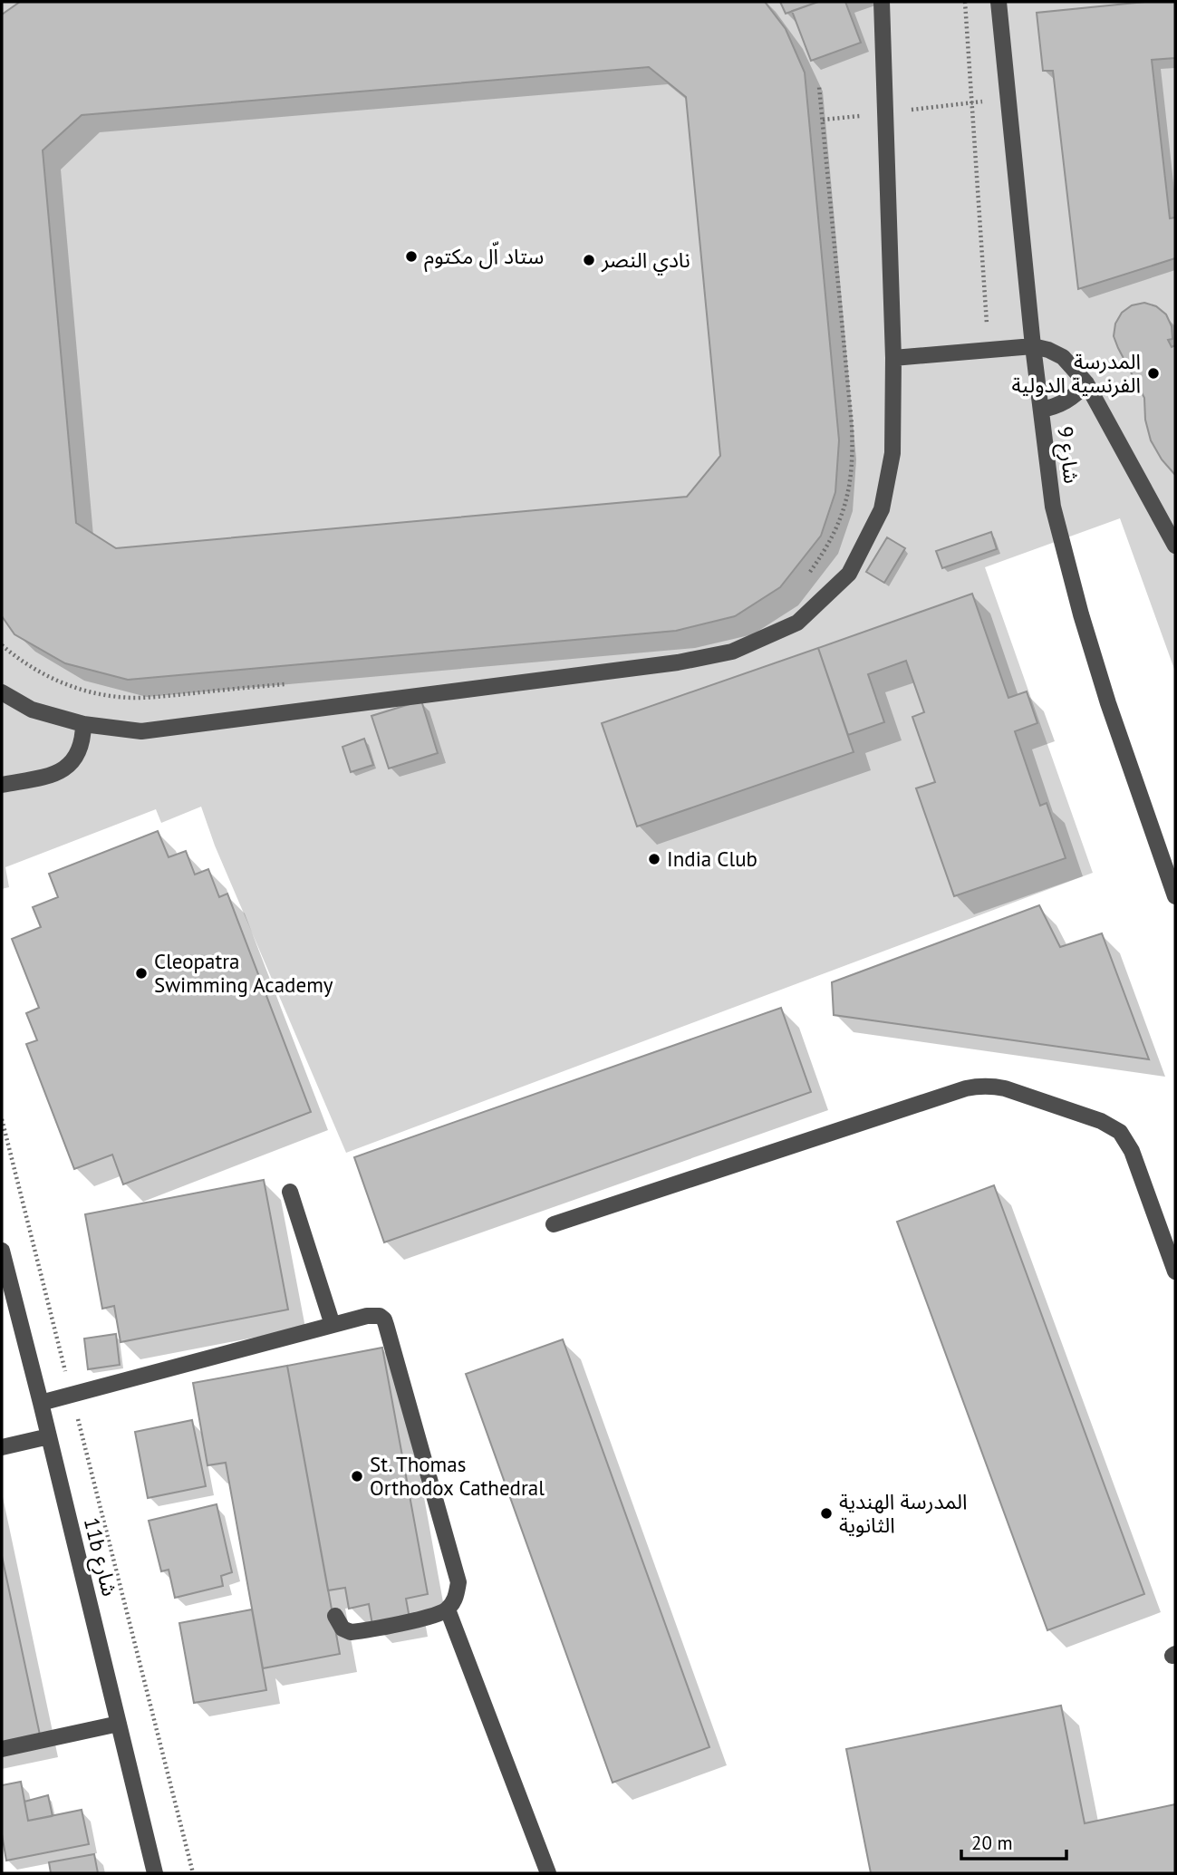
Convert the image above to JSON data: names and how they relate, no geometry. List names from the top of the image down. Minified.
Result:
{"streets":{"street":["شارع 9","11b شارع"]},"places":["ستاد اّل مكتوم","نادي النصر","المدرسة الفرنسية الدولية","India Club","Cleopatra Swimming Academy","St. Thomas Orthodox Cathedral","المدرسة الهندية الثانوية"],"scale_bar":"20 m"}
